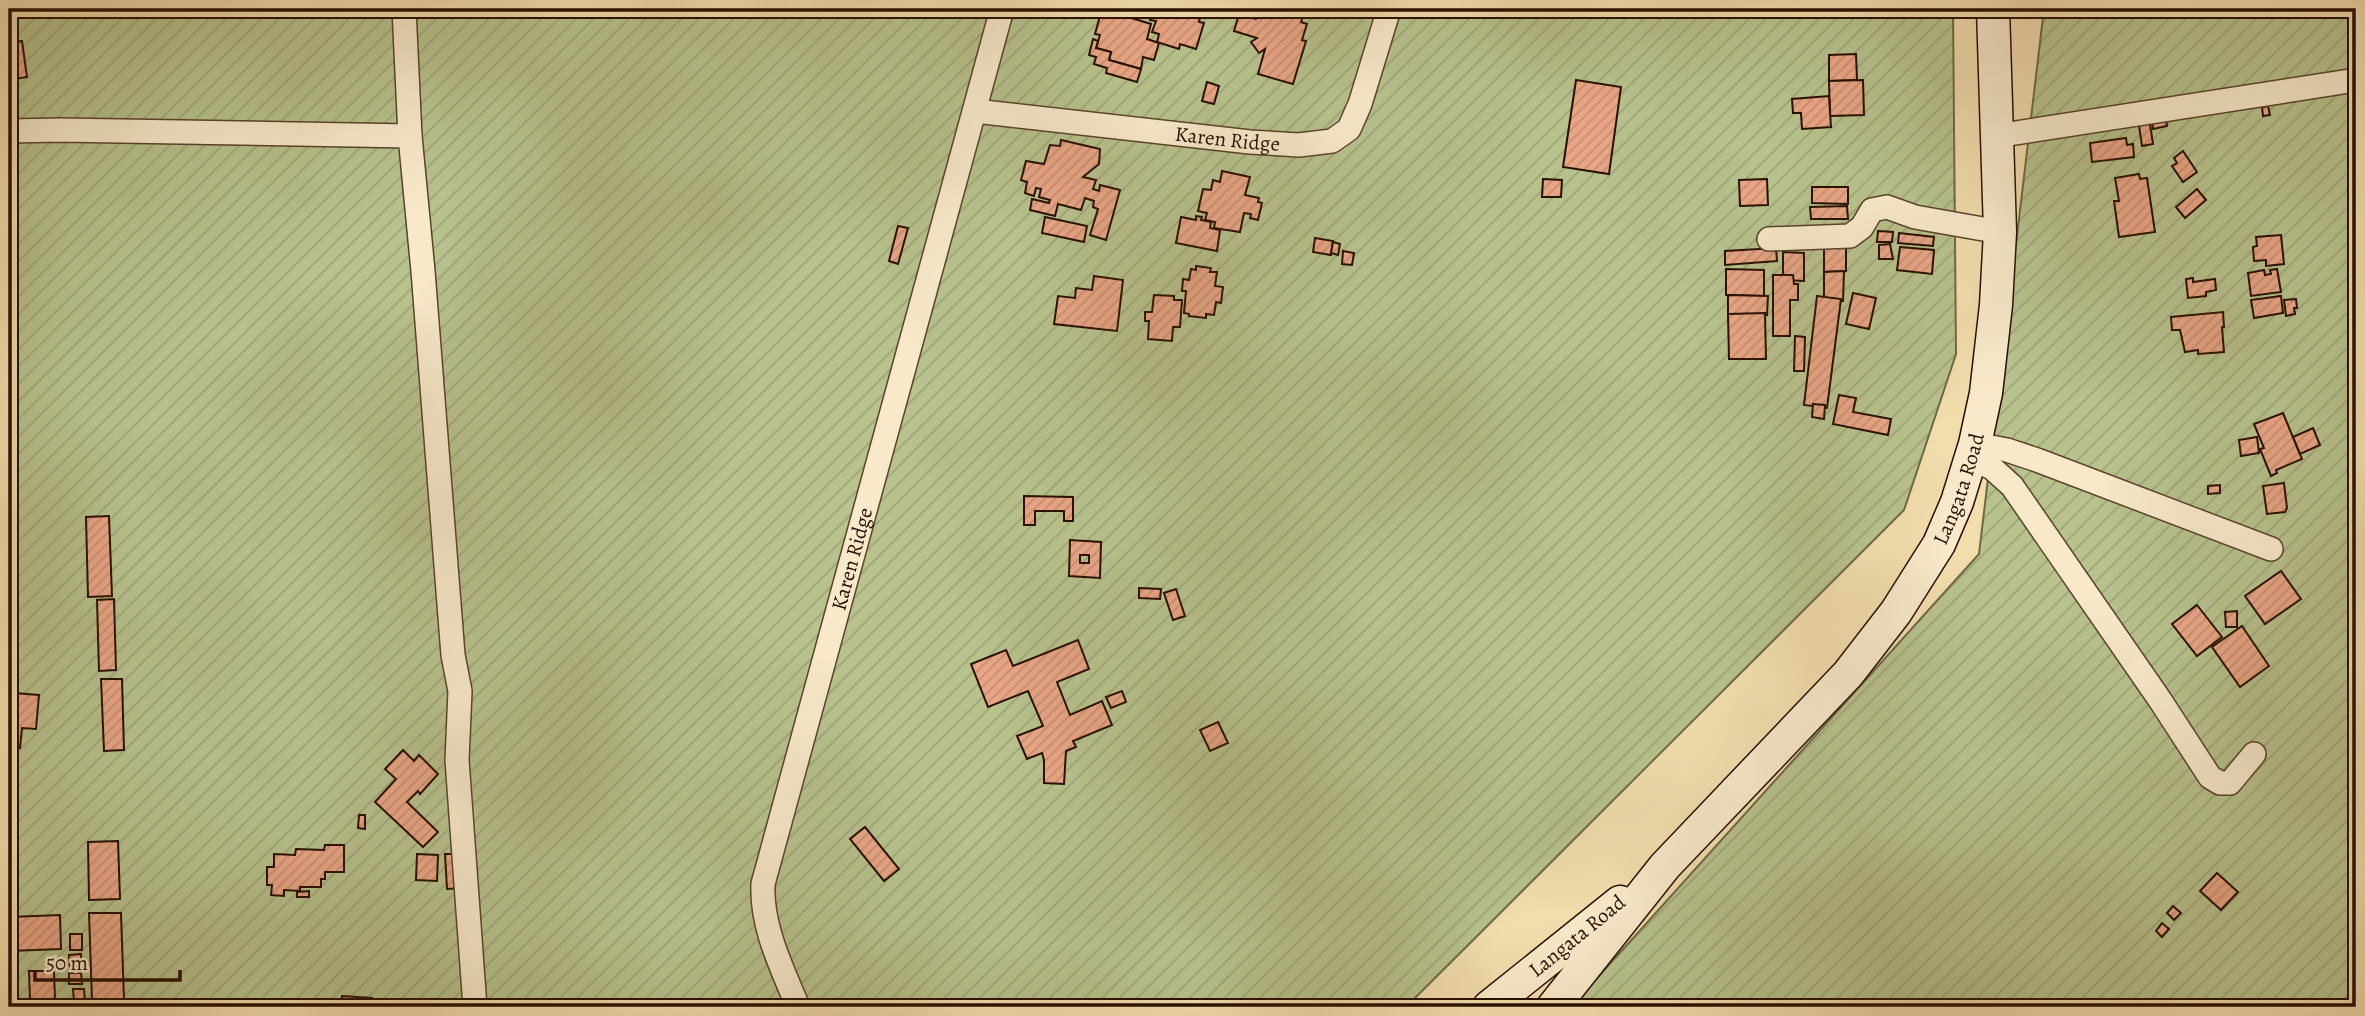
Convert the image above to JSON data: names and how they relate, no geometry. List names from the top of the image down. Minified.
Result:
{"streets":{"main road":["Langata Road"],"street":["Karen Ridge"]},"scale_bar":"50 m"}
